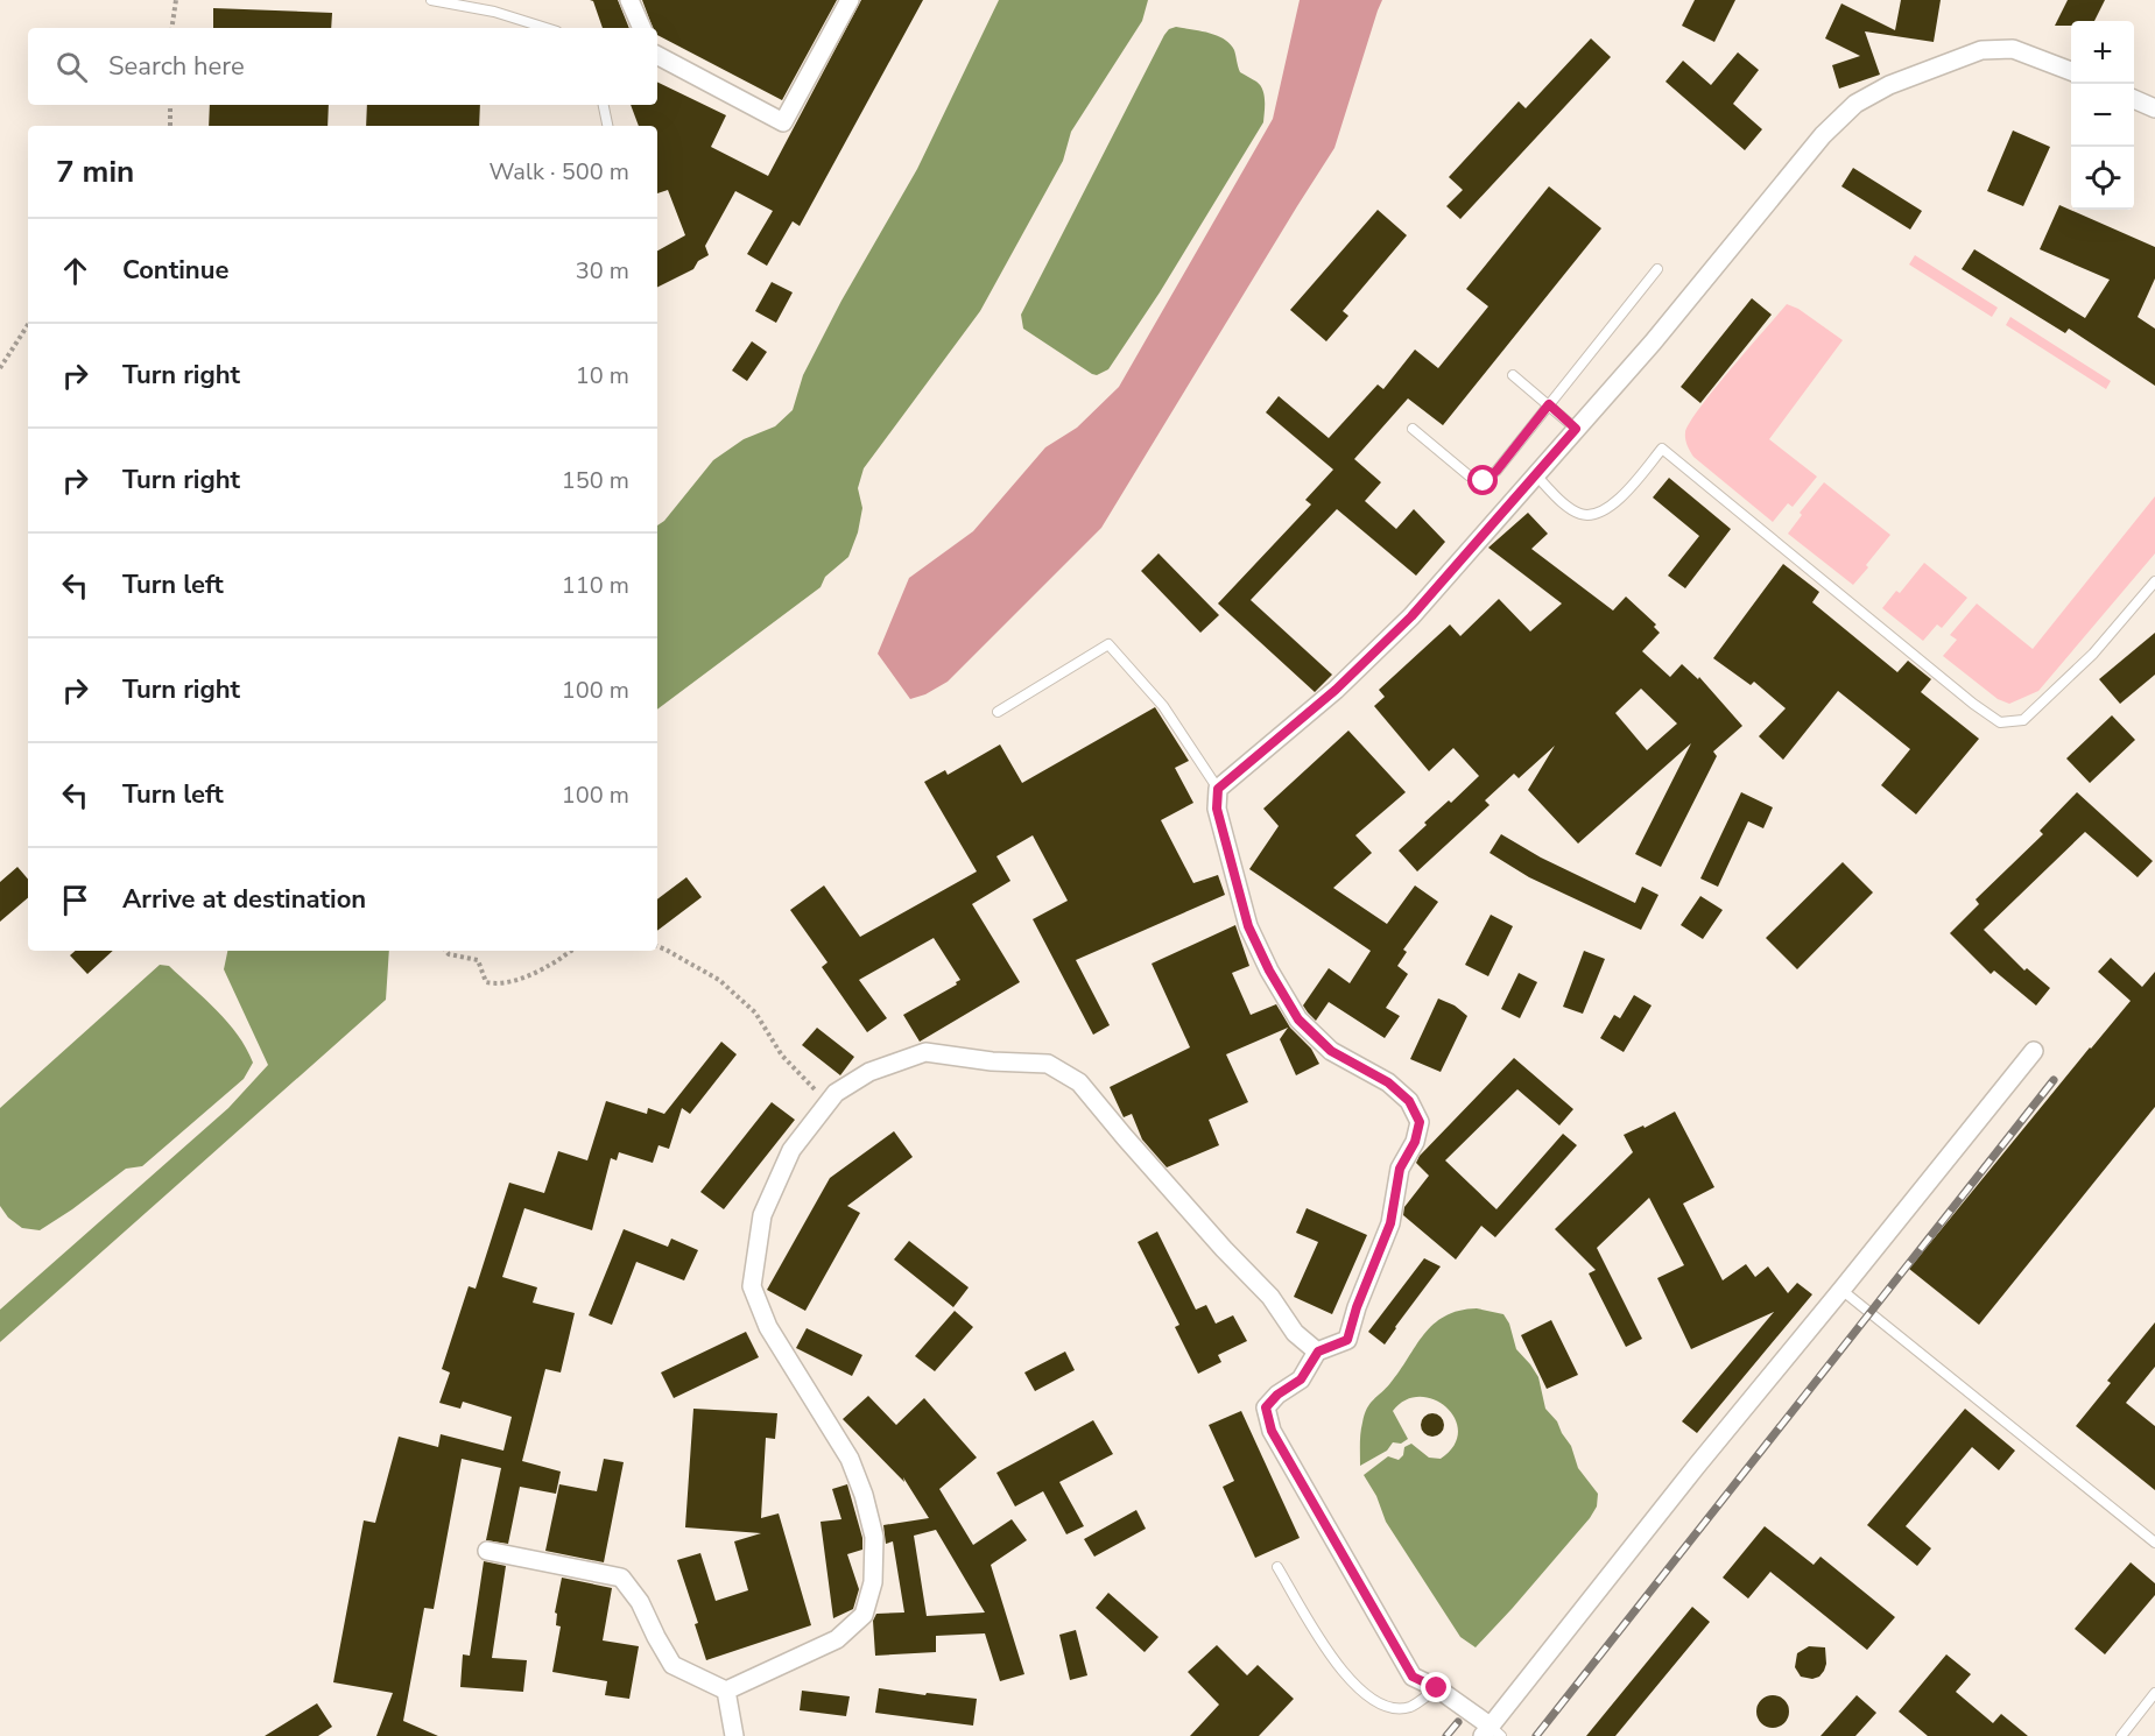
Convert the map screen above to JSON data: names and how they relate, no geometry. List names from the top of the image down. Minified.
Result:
{"page":{"map_buttons":["+","−"],"search":"Search here","heading":["7 min","Walk · 500 m"],"list":[["Continue","30 m"],["Turn right","10 m"],["Turn right","150 m"],["Turn left","110 m"],["Turn right","100 m"],["Turn left","100 m"],"Arrive at destination"]}}
